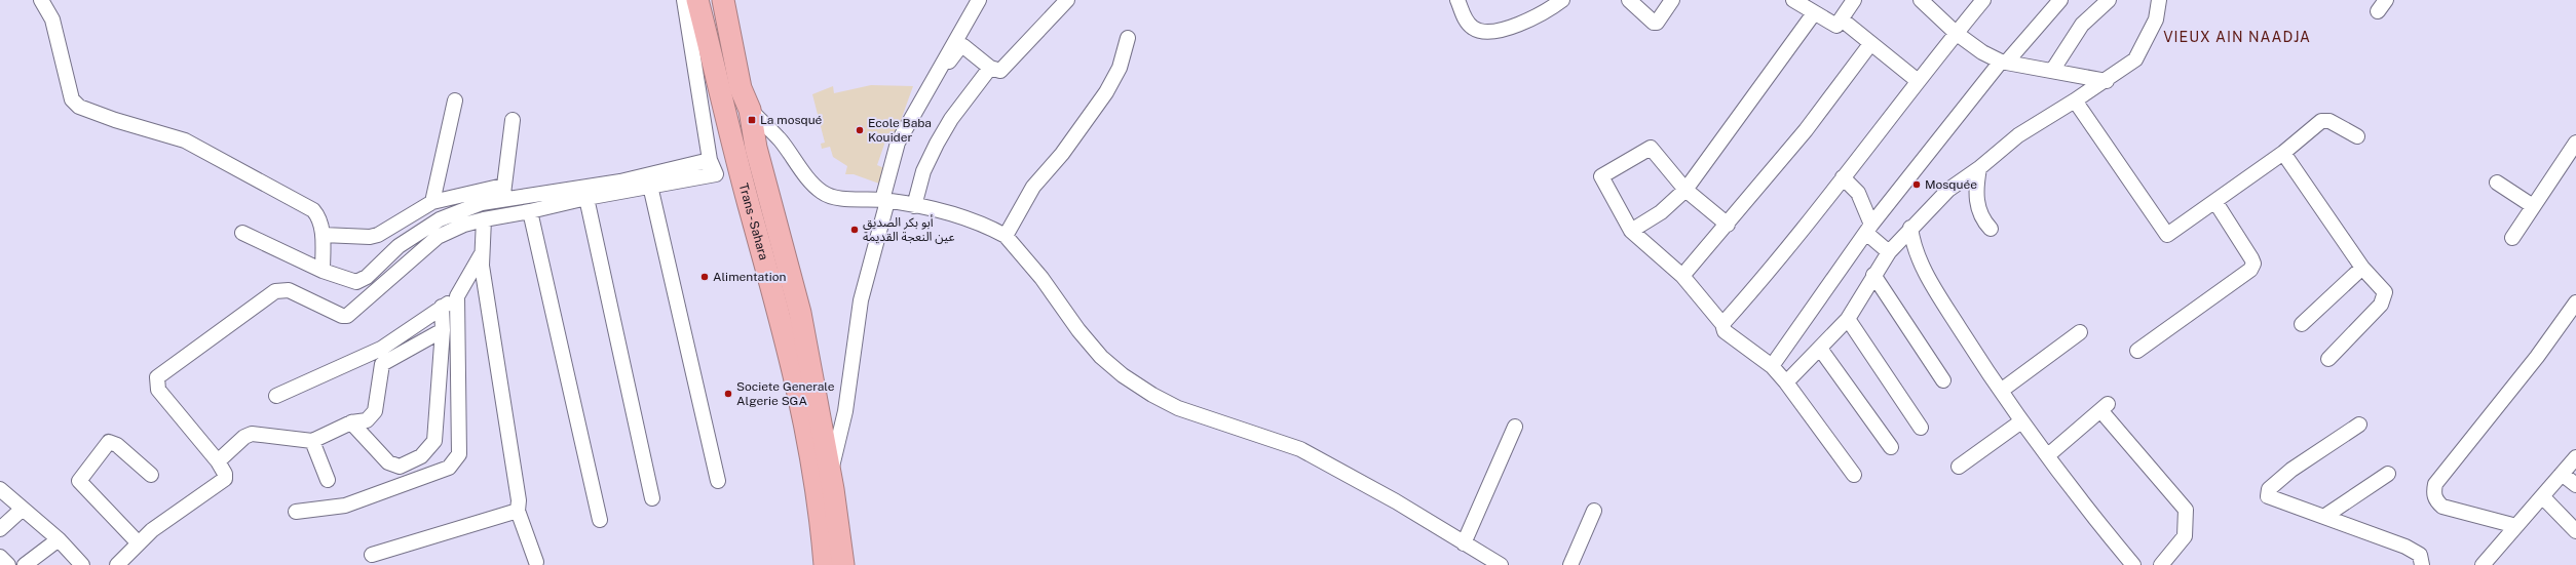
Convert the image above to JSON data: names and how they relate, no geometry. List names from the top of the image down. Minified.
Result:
{"streets":{"highway":["Trans - Sahara"]},"districts":["VIEUX AIN NAADJA"],"places":{"transit":["La mosqué"],"other":["Ecole Baba Kouider","Mosquée","أبو بكر الصديق عين النعجة القديمة","Alimentation","Societe Generale Algerie SGA"]}}
